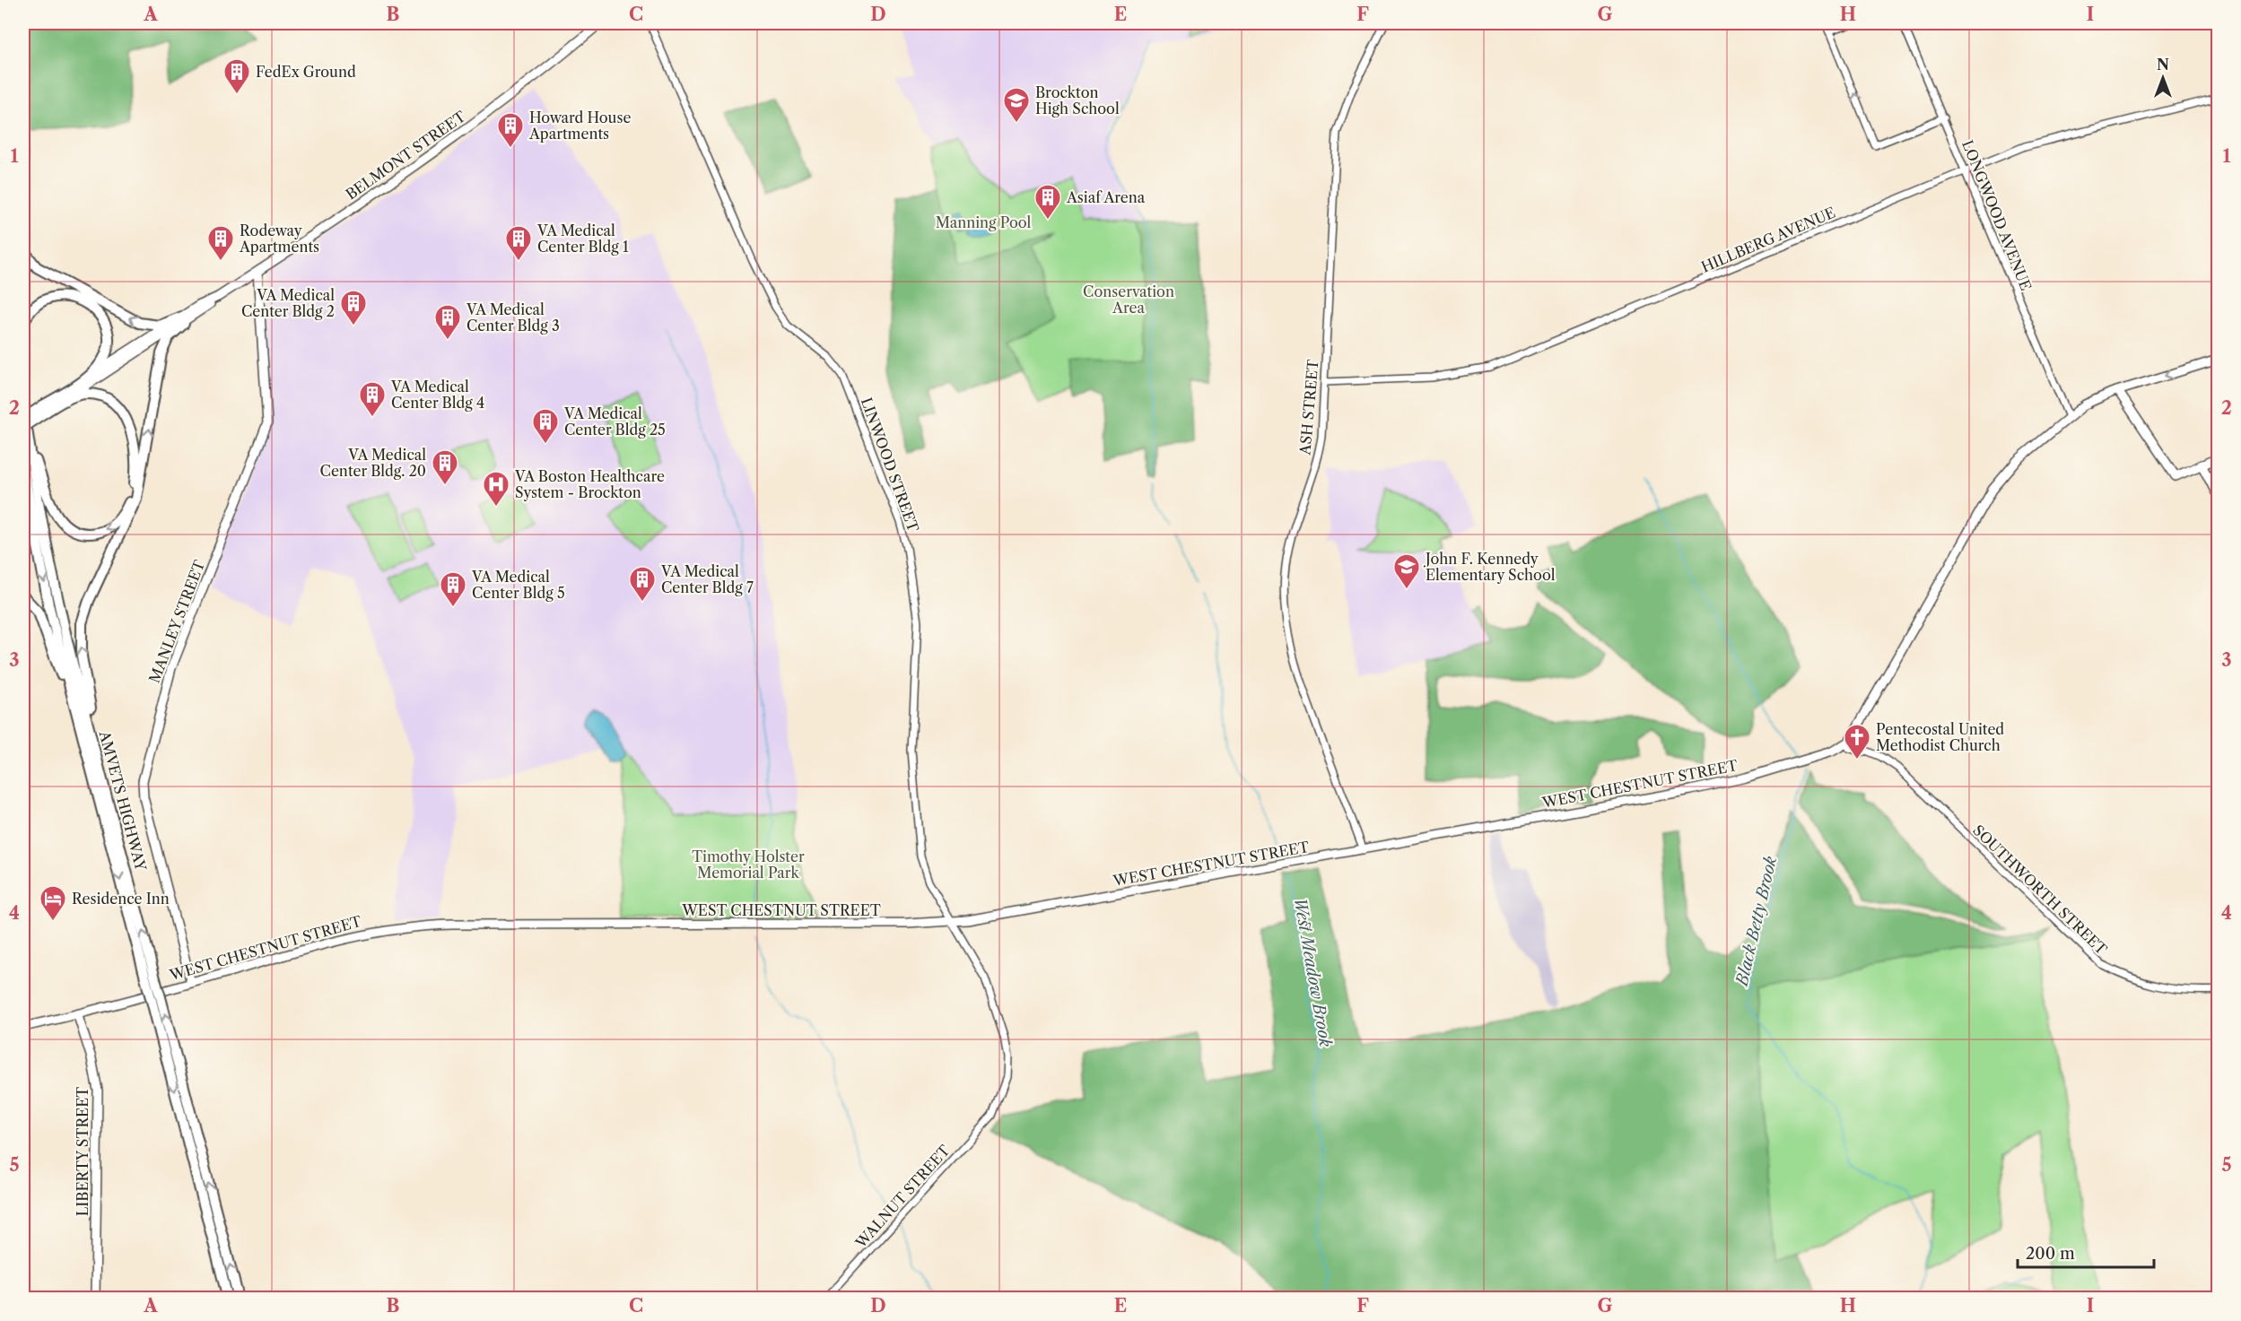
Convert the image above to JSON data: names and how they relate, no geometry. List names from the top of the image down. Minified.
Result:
{"streets":{"highway":["BELMONT STREET","AMVETS HIGHWAY"],"main road":["MANLEY STREET","WEST CHESTNUT STREET","LIBERTY STREET"],"street":["LONGWOOD AVENUE","HILLBERG AVENUE","ASH STREET","LINWOOD STREET","SOUTHWORTH STREET","WALNUT STREET"]},"crossings":[["BELMONT STREET","MANLEY STREET"],["LONGWOOD AVENUE","HILLBERG AVENUE"],["HILLBERG AVENUE","ASH STREET"],["ASH STREET","WEST CHESTNUT STREET"],["LINWOOD STREET","WEST CHESTNUT STREET"],["LINWOOD STREET","WALNUT STREET"],["MANLEY STREET","WEST CHESTNUT STREET"],["WEST CHESTNUT STREET","SOUTHWORTH STREET"],["WEST CHESTNUT STREET","LIBERTY STREET"]],"water":["Black Betty Brook","West Meadow Brook"],"parks":["Manning Pool","Conservation Area","Timothy Holster Memorial Park"],"places":{"building":["FedEx Ground","Howard House Apartments","Asiaf Arena","Rodeway Apartments","VA Medical Center Bldg 1","VA Medical Center Bldg 2","VA Medical Center Bldg 3","VA Medical Center Bldg 4","VA Medical Center Bldg 25","VA Medical Center Bldg. 20","VA Medical Center Bldg 7","VA Medical Center Bldg 5"],"school or university":["Brockton High School","John F. Kennedy Elementary School"],"hospital":["VA Boston Healthcare System - Brockton"],"church":["Pentecostal United Methodist Church"],"hotel":["Residence Inn"]},"scale_bar":"200 m","north":"top","grid":{"columns":["A","B","C","D","E","F","G","H","I"],"rows":["1","2","3","4","5"]}}
